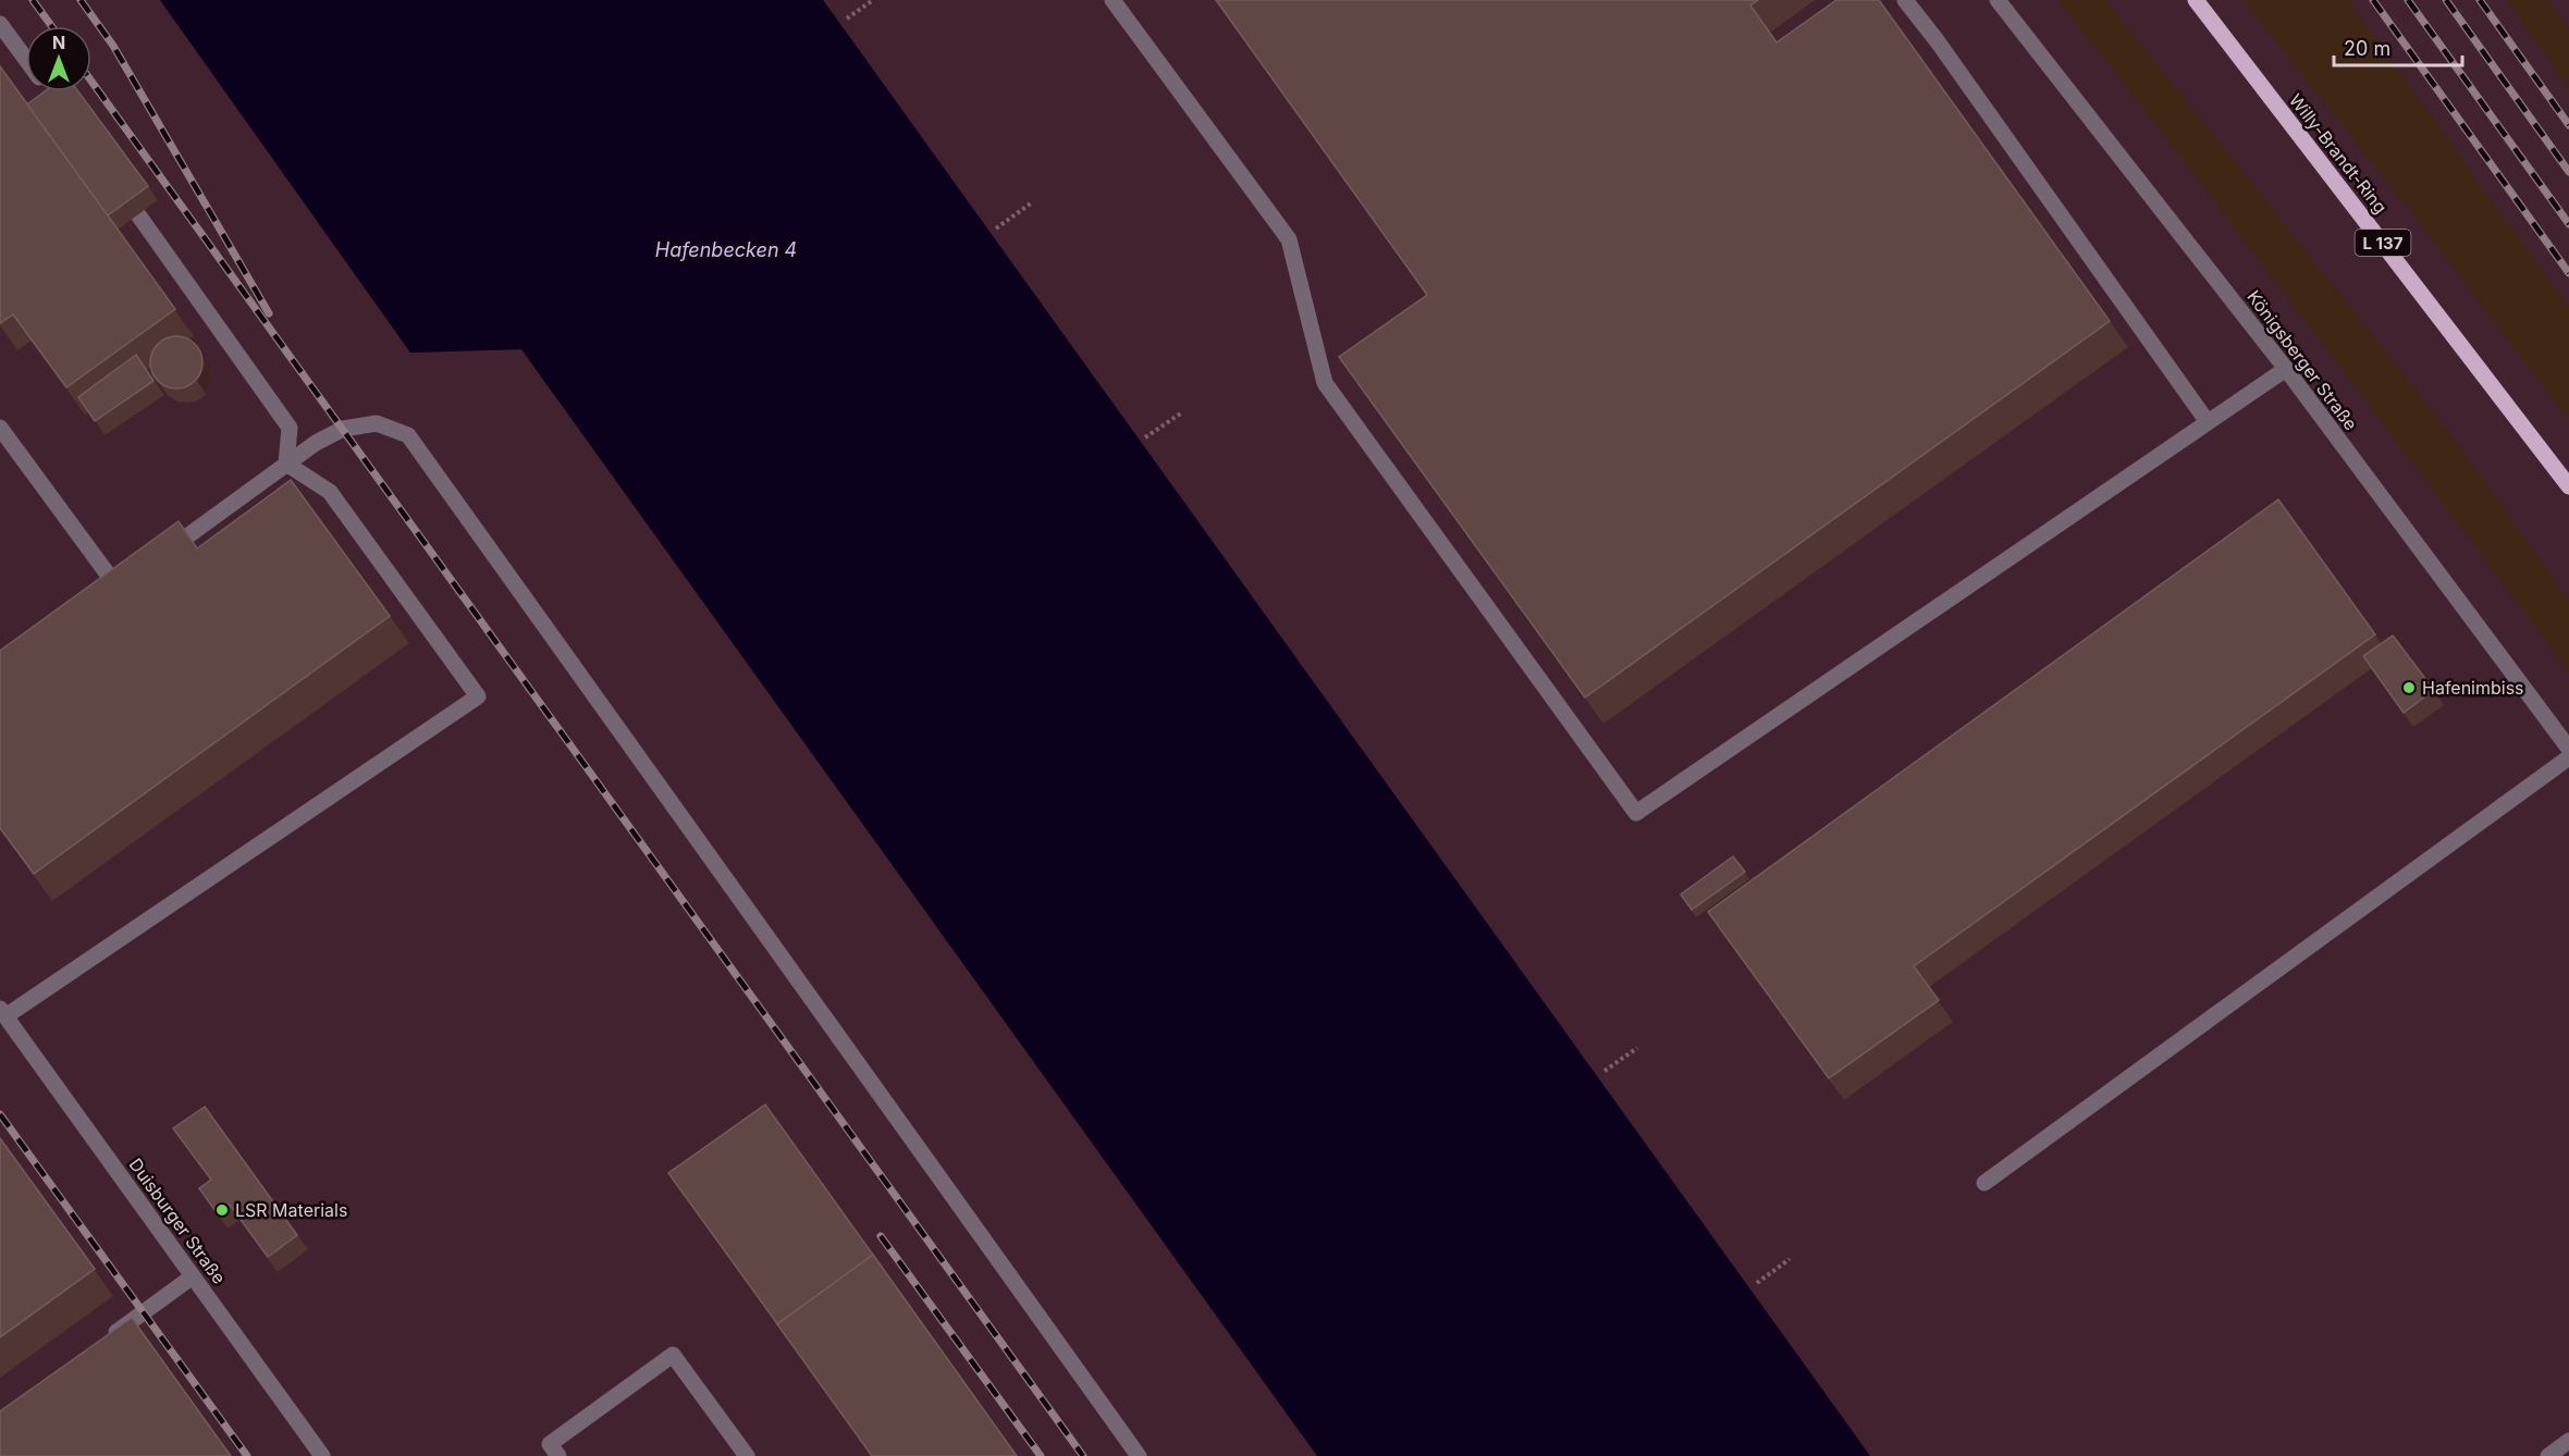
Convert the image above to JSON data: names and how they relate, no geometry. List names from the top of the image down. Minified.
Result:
{"streets":{"main road":["Willy-Brandt-Ring","L 137"],"street":["Königsberger Straße","Duisburger Straße"]},"water":["Hafenbecken 4"],"places":["Hafenimbiss","LSR Materials"],"scale_bar":"20 m","north":"top"}
